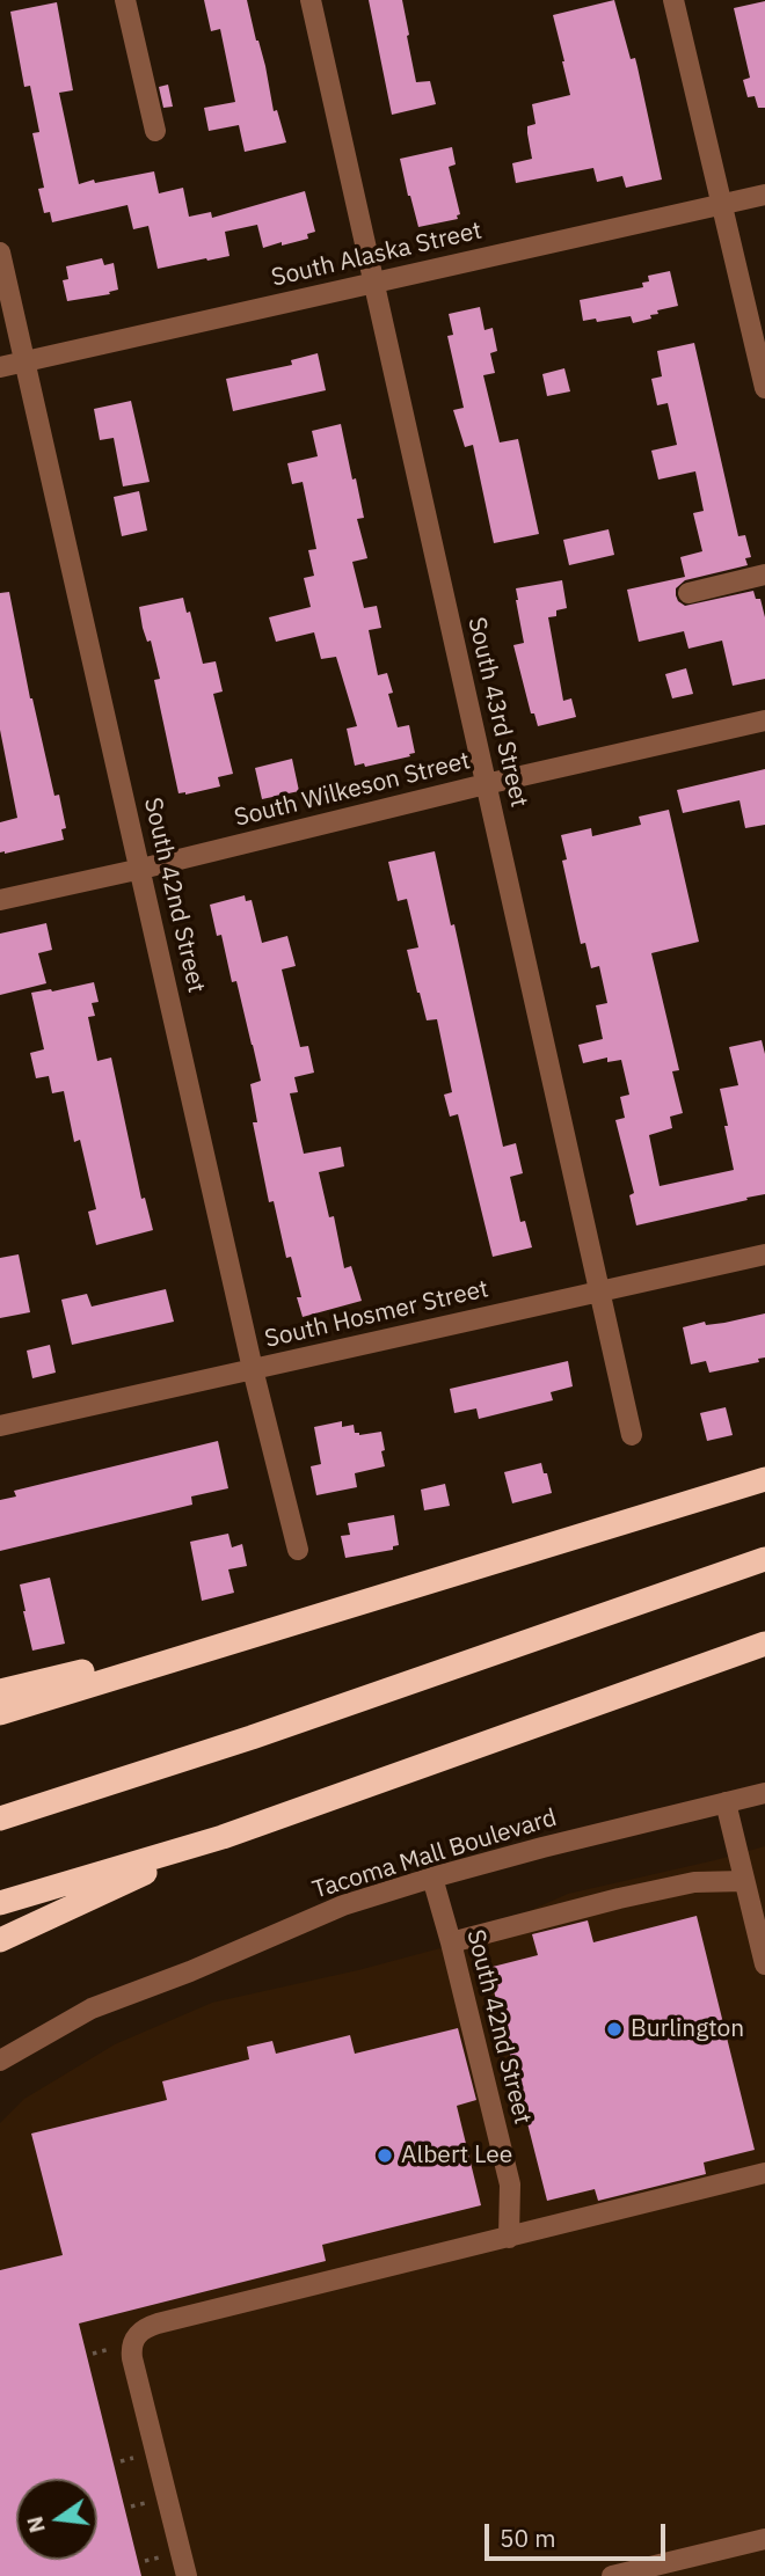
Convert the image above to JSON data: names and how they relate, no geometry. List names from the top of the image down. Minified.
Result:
{"streets":{"street":["South Alaska Street","South 43rd Street","South Wilkeson Street","South 42nd Street","South Hosmer Street","Tacoma Mall Boulevard"]},"crossings":[["South Alaska Street","South 43rd Street"],["South Alaska Street","South 42nd Street"],["South 43rd Street","South Wilkeson Street"],["South 43rd Street","South Hosmer Street"],["South Wilkeson Street","South 42nd Street"],["South 42nd Street","South Hosmer Street"],["South 42nd Street","Tacoma Mall Boulevard"]],"places":["Burlington","Albert Lee"],"scale_bar":"50 m","north":"left"}
